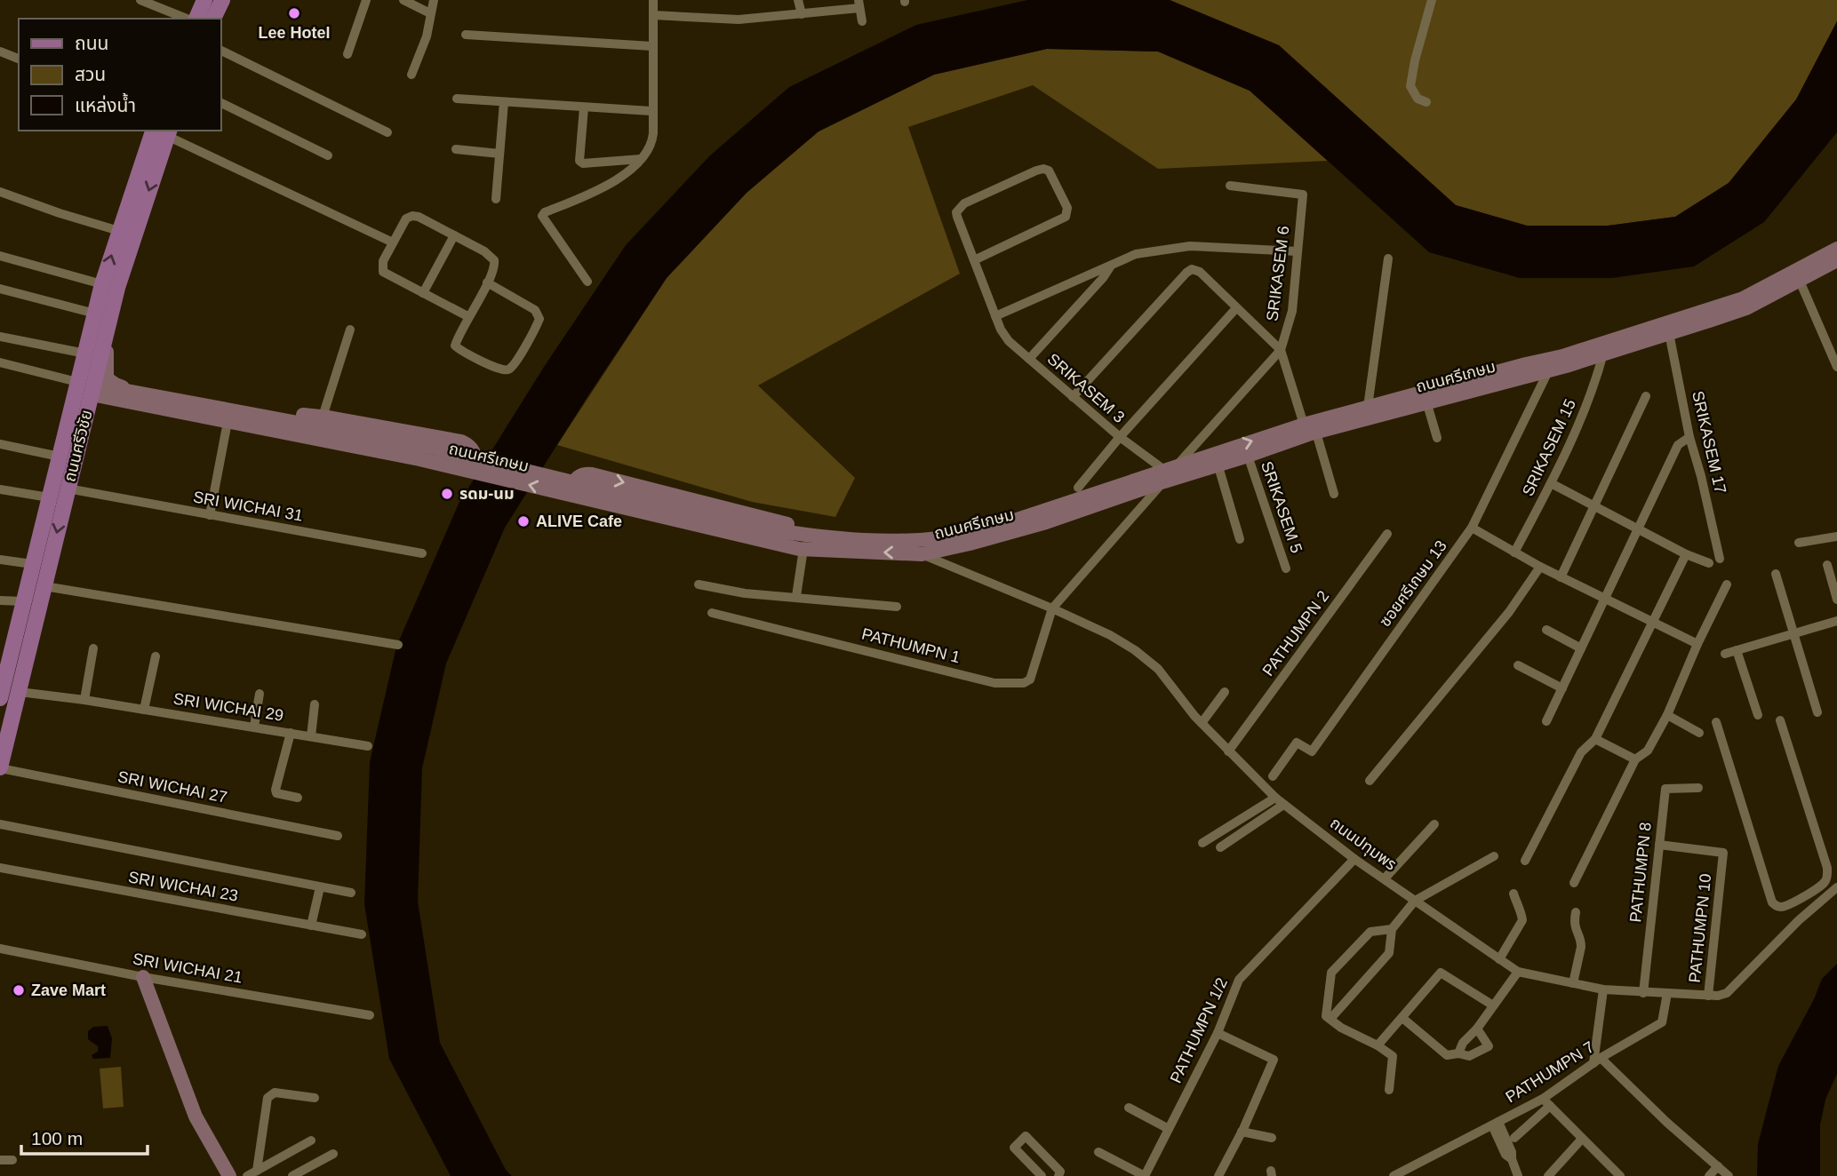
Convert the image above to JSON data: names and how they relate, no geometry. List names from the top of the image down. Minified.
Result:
{"streets":{"main road":["ถนนศรีเกษม","ถนนศรีวิชัย"],"street":["SRIKASEM 6","SRIKASEM 3","SRIKASEM 17","SRIKASEM 15","SRI WICHAI 31","SRIKASEM 5","ซอยศรีเกษม 13","PATHUMPN 2","PATHUMPN 1","SRI WICHAI 29","SRI WICHAI 27","ถนนปทุมพร","PATHUMPN 8","SRI WICHAI 23","PATHUMPN 10","SRI WICHAI 21","PATHUMPN 1/2","PATHUMPN 7"]},"crossings":[["ถนนศรีเกษม","SRIKASEM 3"],["ถนนศรีเกษม","SRIKASEM 17"],["ถนนศรีเกษม","ถนนศรีวิชัย"],["ถนนศรีเกษม","SRIKASEM 15"],["ถนนศรีเกษม","SRIKASEM 5"],["ถนนศรีเกษม","ซอยศรีเกษม 13"],["ถนนศรีเกษม","ถนนปทุมพร"],["ถนนศรีวิชัย","SRI WICHAI 31"],["ถนนศรีวิชัย","SRI WICHAI 29"],["ถนนศรีวิชัย","SRI WICHAI 27"],["PATHUMPN 2","ถนนปทุมพร"],["PATHUMPN 1","ถนนปทุมพร"],["ถนนปทุมพร","PATHUMPN 8"],["ถนนปทุมพร","PATHUMPN 10"],["ถนนปทุมพร","PATHUMPN 1/2"],["ถนนปทุมพร","PATHUMPN 7"],["PATHUMPN 8","PATHUMPN 10"]],"places":["Lee Hotel","รดม-นม","ALIVE Cafe","Zave Mart"],"legend":["ถนน","สวน","แหล่งน้ำ"],"scale_bar":"100 m"}
